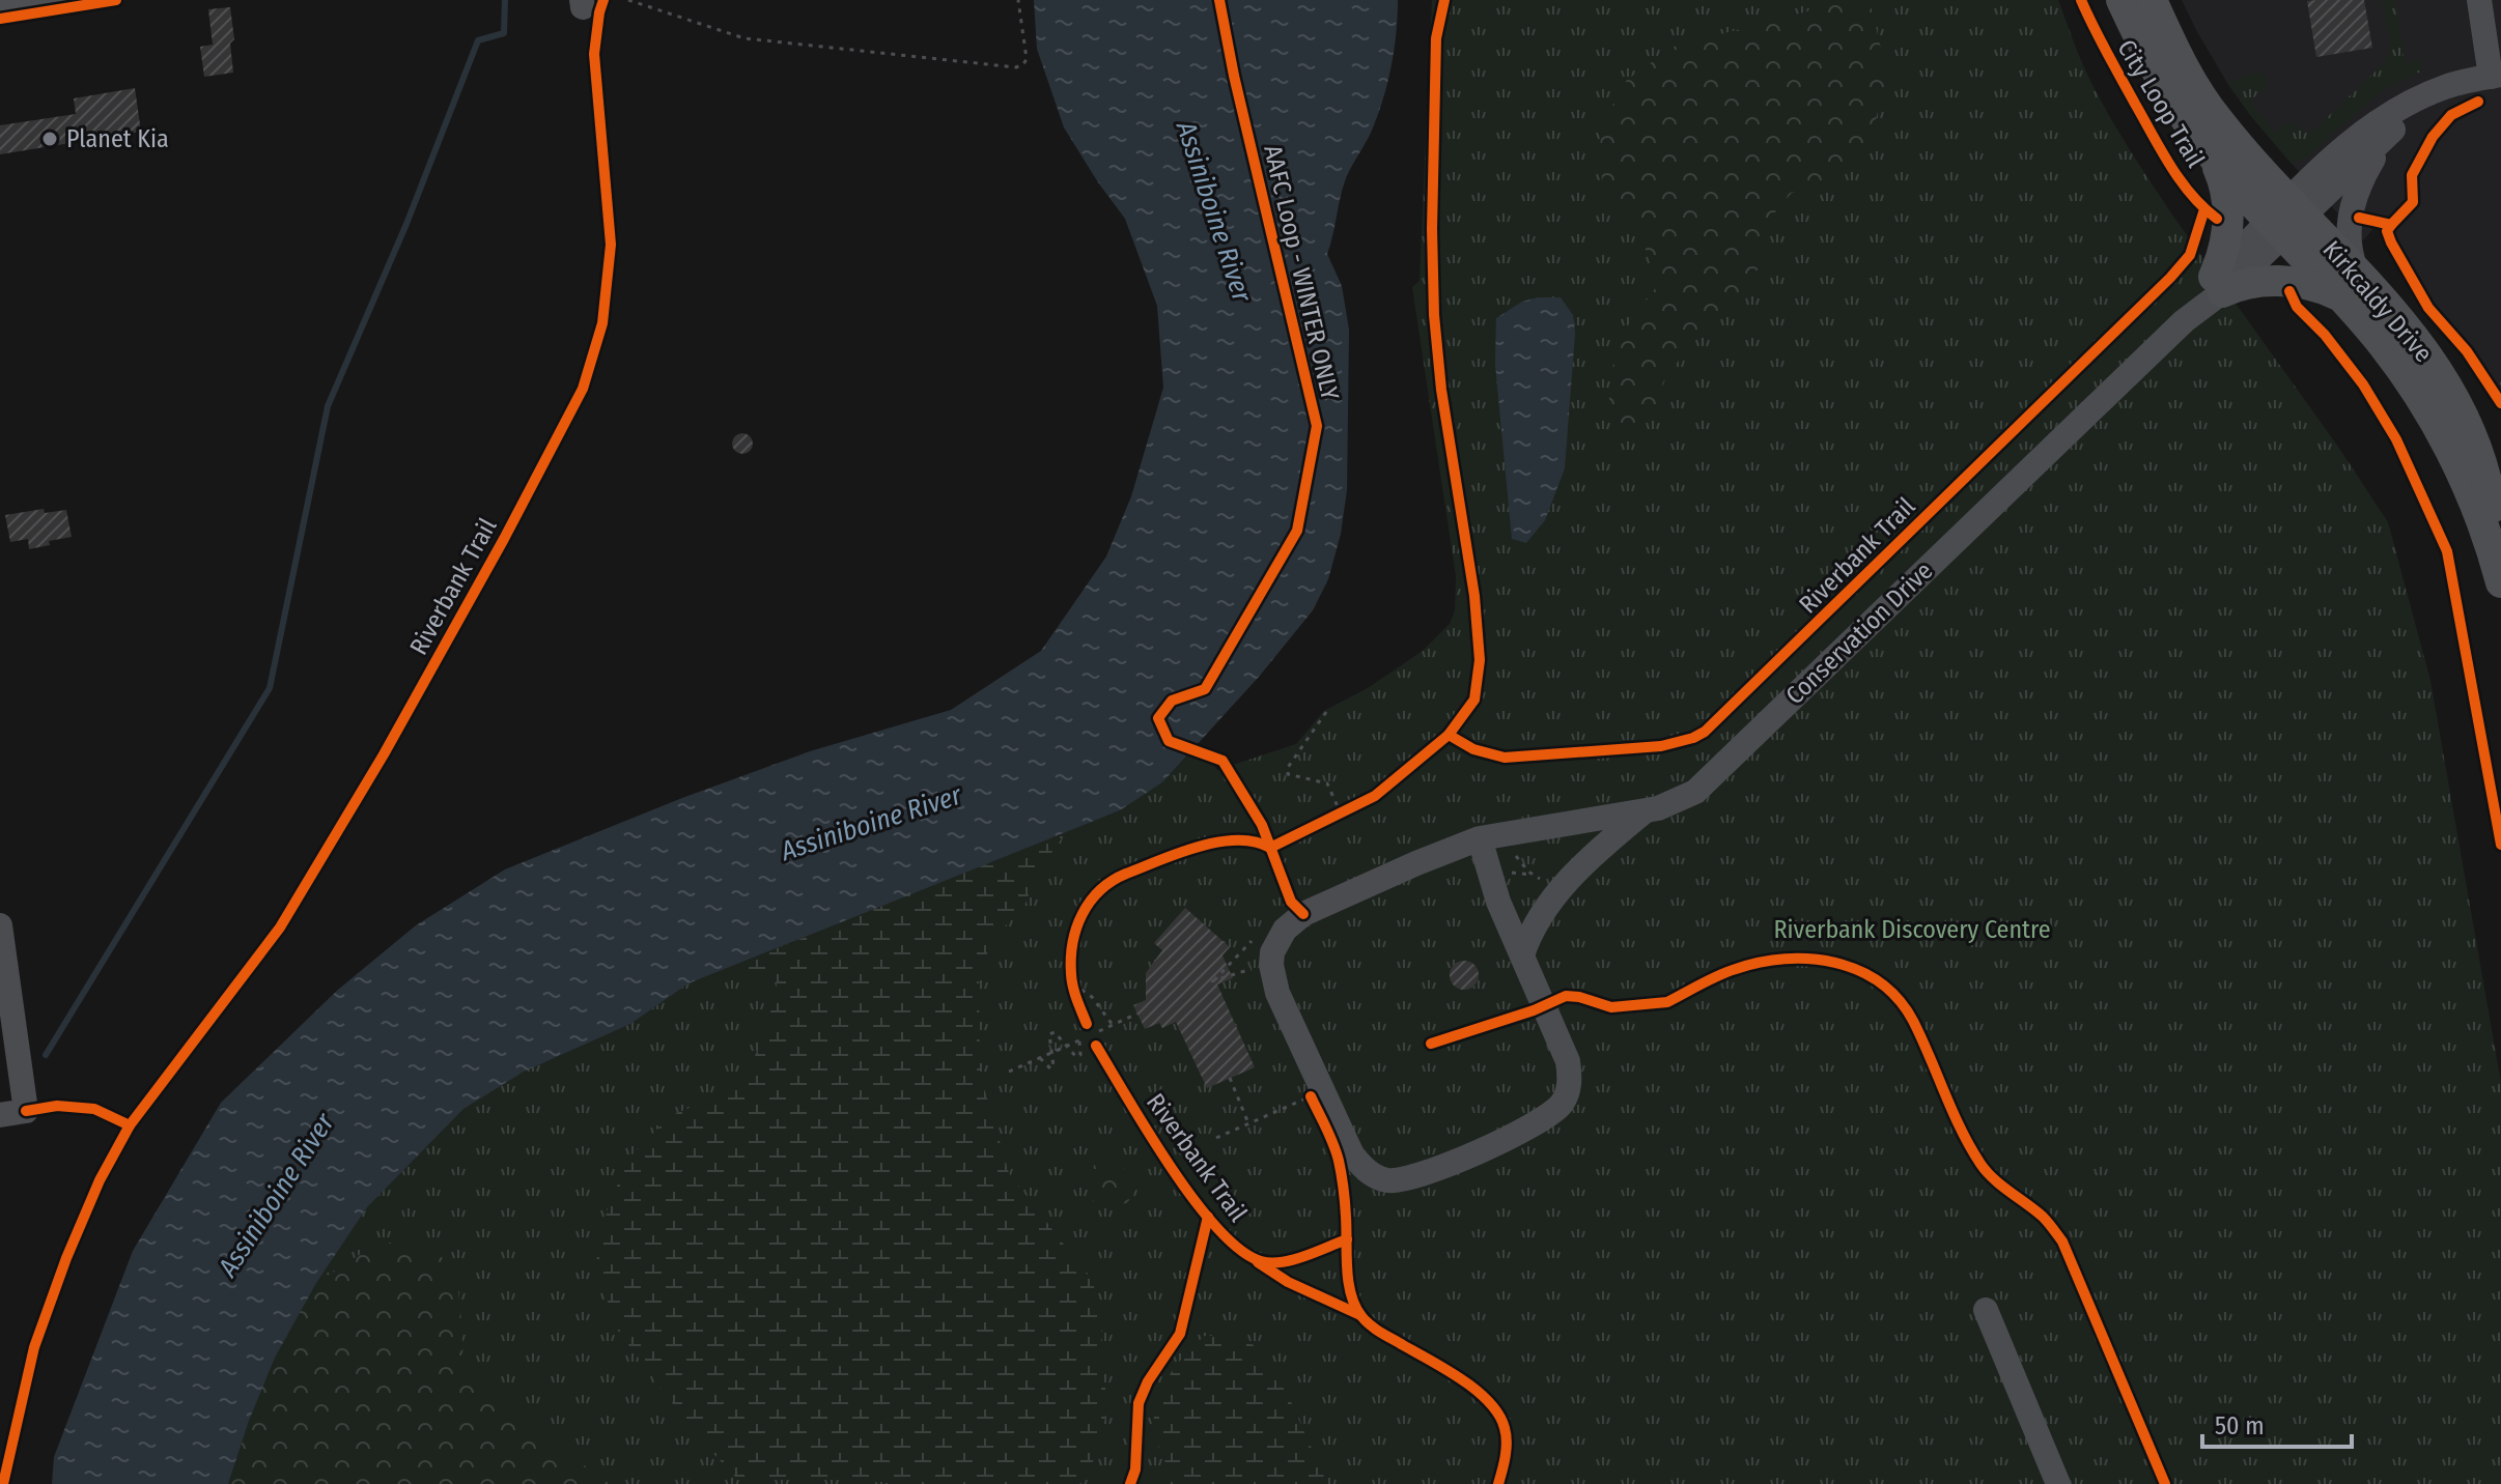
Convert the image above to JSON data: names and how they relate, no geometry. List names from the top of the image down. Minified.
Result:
{"streets":{"main road":["Kirkcaldy Drive"],"street":["Conservation Drive"],"cycle path":["City Loop Trail","AAFC Loop - WINTER ONLY","Riverbank Trail"]},"crossings":[["Kirkcaldy Drive","Conservation Drive"]],"water":["Assiniboine River"],"parks":["Riverbank Discovery Centre"],"places":["Planet Kia"],"scale_bar":"50 m"}
